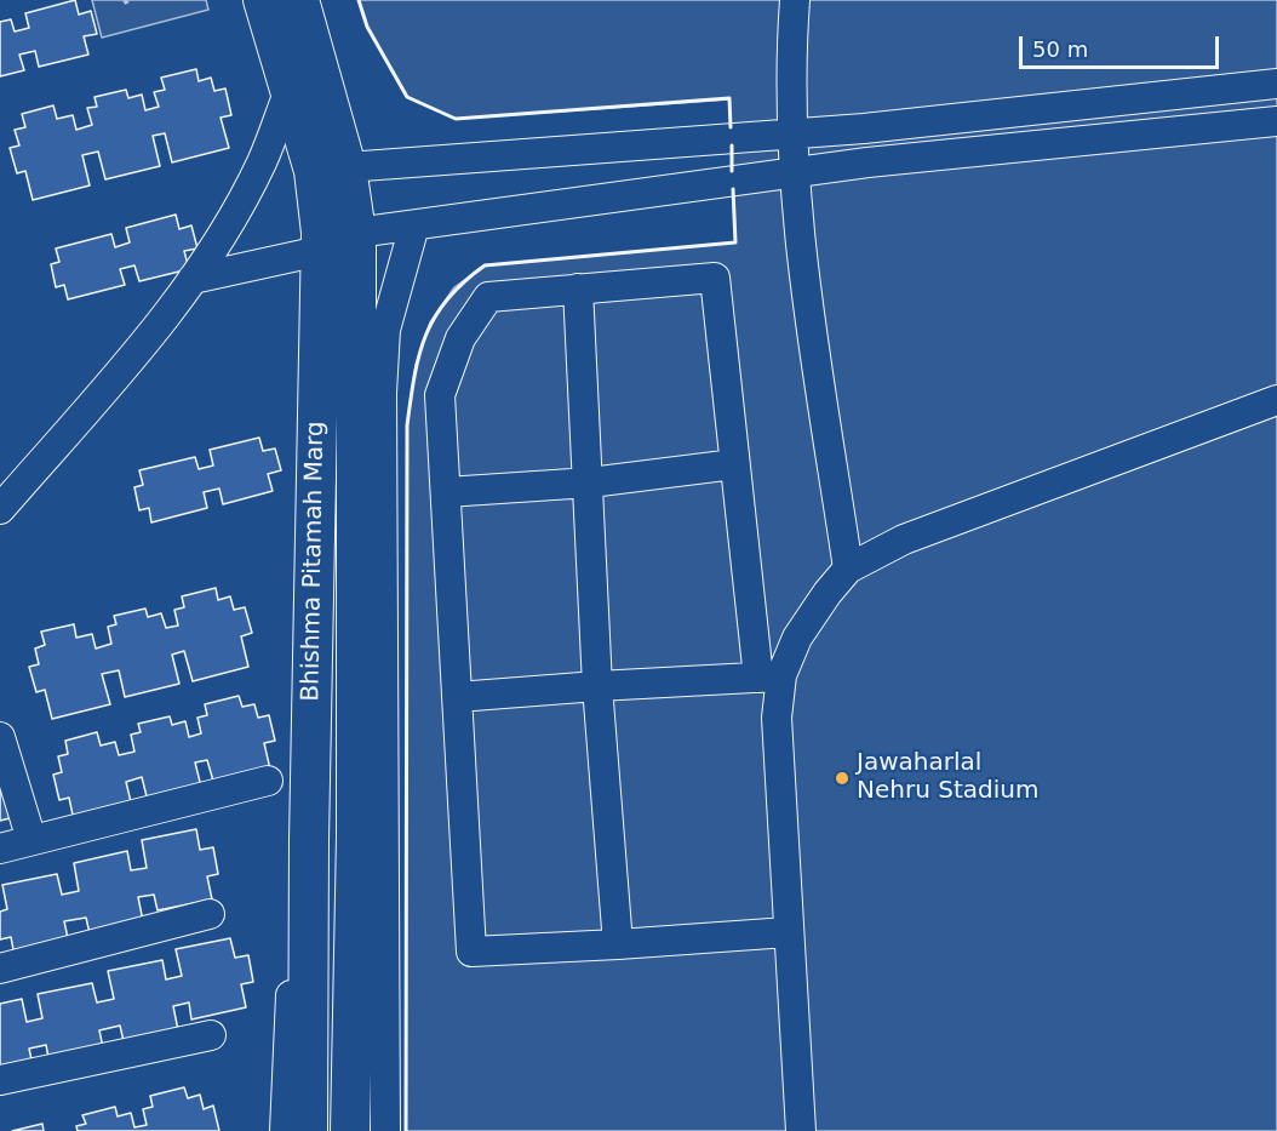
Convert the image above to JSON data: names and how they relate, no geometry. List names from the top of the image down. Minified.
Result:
{"streets":{"main road":["Bhishma Pitamah Marg"]},"places":["Jawaharlal Nehru Stadium"],"scale_bar":"50 m"}
